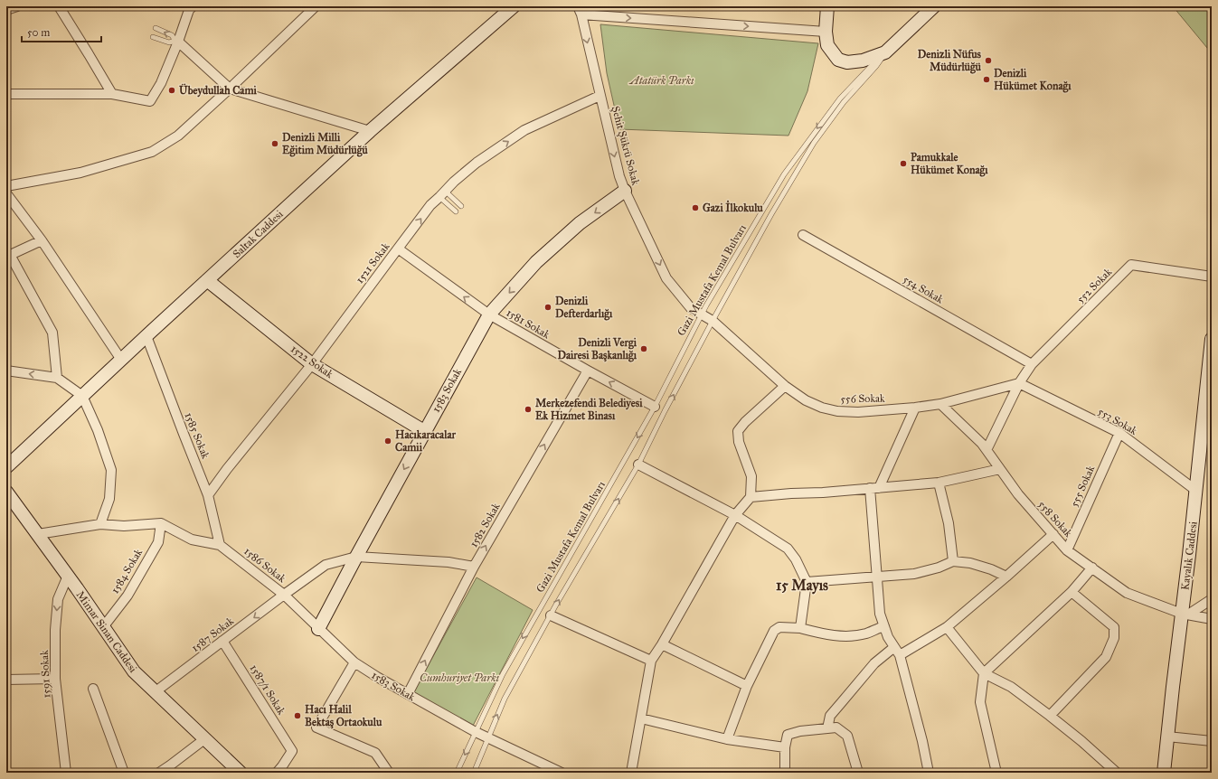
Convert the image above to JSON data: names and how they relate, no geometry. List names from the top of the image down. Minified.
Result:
{"streets":{"main road":["Saltak Caddesi","1522 Sokak","1583 Sokak","Kayalık Caddesi","Mimar Sinan Caddesi"],"street":["Şehit Şükrü Sokak","1521 Sokak","552 Sokak","554 Sokak","1581 Sokak","556 Sokak","553 Sokak","1585 Sokak","555 Sokak","558 Sokak","1582 Sokak","1586 Sokak","1584 Sokak","1587 Sokak","1591 Sokak","1587/1 Sokak"],"lane":["Gazi Mustafa Kemal Bulvarı"]},"crossings":[["Şehit Şükrü Sokak","1521 Sokak"],["Şehit Şükrü Sokak","Gazi Mustafa Kemal Bulvarı"],["Şehit Şükrü Sokak","1583 Sokak"],["Şehit Şükrü Sokak","556 Sokak"],["Saltak Caddesi","1522 Sokak"],["Saltak Caddesi","1585 Sokak"],["1521 Sokak","1581 Sokak"],["1521 Sokak","1522 Sokak"],["1521 Sokak","1585 Sokak"],["Gazi Mustafa Kemal Bulvarı","1581 Sokak"],["Gazi Mustafa Kemal Bulvarı","1583 Sokak"],["Gazi Mustafa Kemal Bulvarı","556 Sokak"],["552 Sokak","554 Sokak"],["552 Sokak","556 Sokak"],["552 Sokak","553 Sokak"],["552 Sokak","558 Sokak"],["1581 Sokak","1583 Sokak"],["1581 Sokak","1582 Sokak"],["1522 Sokak","1583 Sokak"],["1583 Sokak","1582 Sokak"],["1583 Sokak","1586 Sokak"],["1583 Sokak","1587 Sokak"],["556 Sokak","553 Sokak"],["556 Sokak","558 Sokak"],["553 Sokak","555 Sokak"],["553 Sokak","Kayalık Caddesi"],["1585 Sokak","1586 Sokak"],["555 Sokak","558 Sokak"],["558 Sokak","Kayalık Caddesi"],["1582 Sokak","1586 Sokak"],["1586 Sokak","1584 Sokak"],["1586 Sokak","1587 Sokak"],["1584 Sokak","Mimar Sinan Caddesi"],["Mimar Sinan Caddesi","1587 Sokak"],["Mimar Sinan Caddesi","1591 Sokak"],["1587 Sokak","1587/1 Sokak"]],"one_way":["Şehit Şükrü Sokak","1521 Sokak","1581 Sokak","1583 Sokak","1582 Sokak","1587 Sokak","1591 Sokak"],"districts":["15 Mayıs"],"parks":["Atatürk Parkı","Cumhuriyet Parkı"],"places":["Denizli Nüfus Müdürlüğü","Denizli Hükümet Konağı","Übeydullah Cami","Denizli Milli Eğitim Müdürlüğü","Pamukkale Hükümet Konağı","Gazi İlkokulu","Denizli Defterdarlığı","Denizli Vergi Dairesi Başkanlığı","Merkezefendi Belediyesi Ek Hizmet Binası","Hacıkaracalar Camii","Hacı Halil Bektaş Ortaokulu"],"scale_bar":"50 m"}
